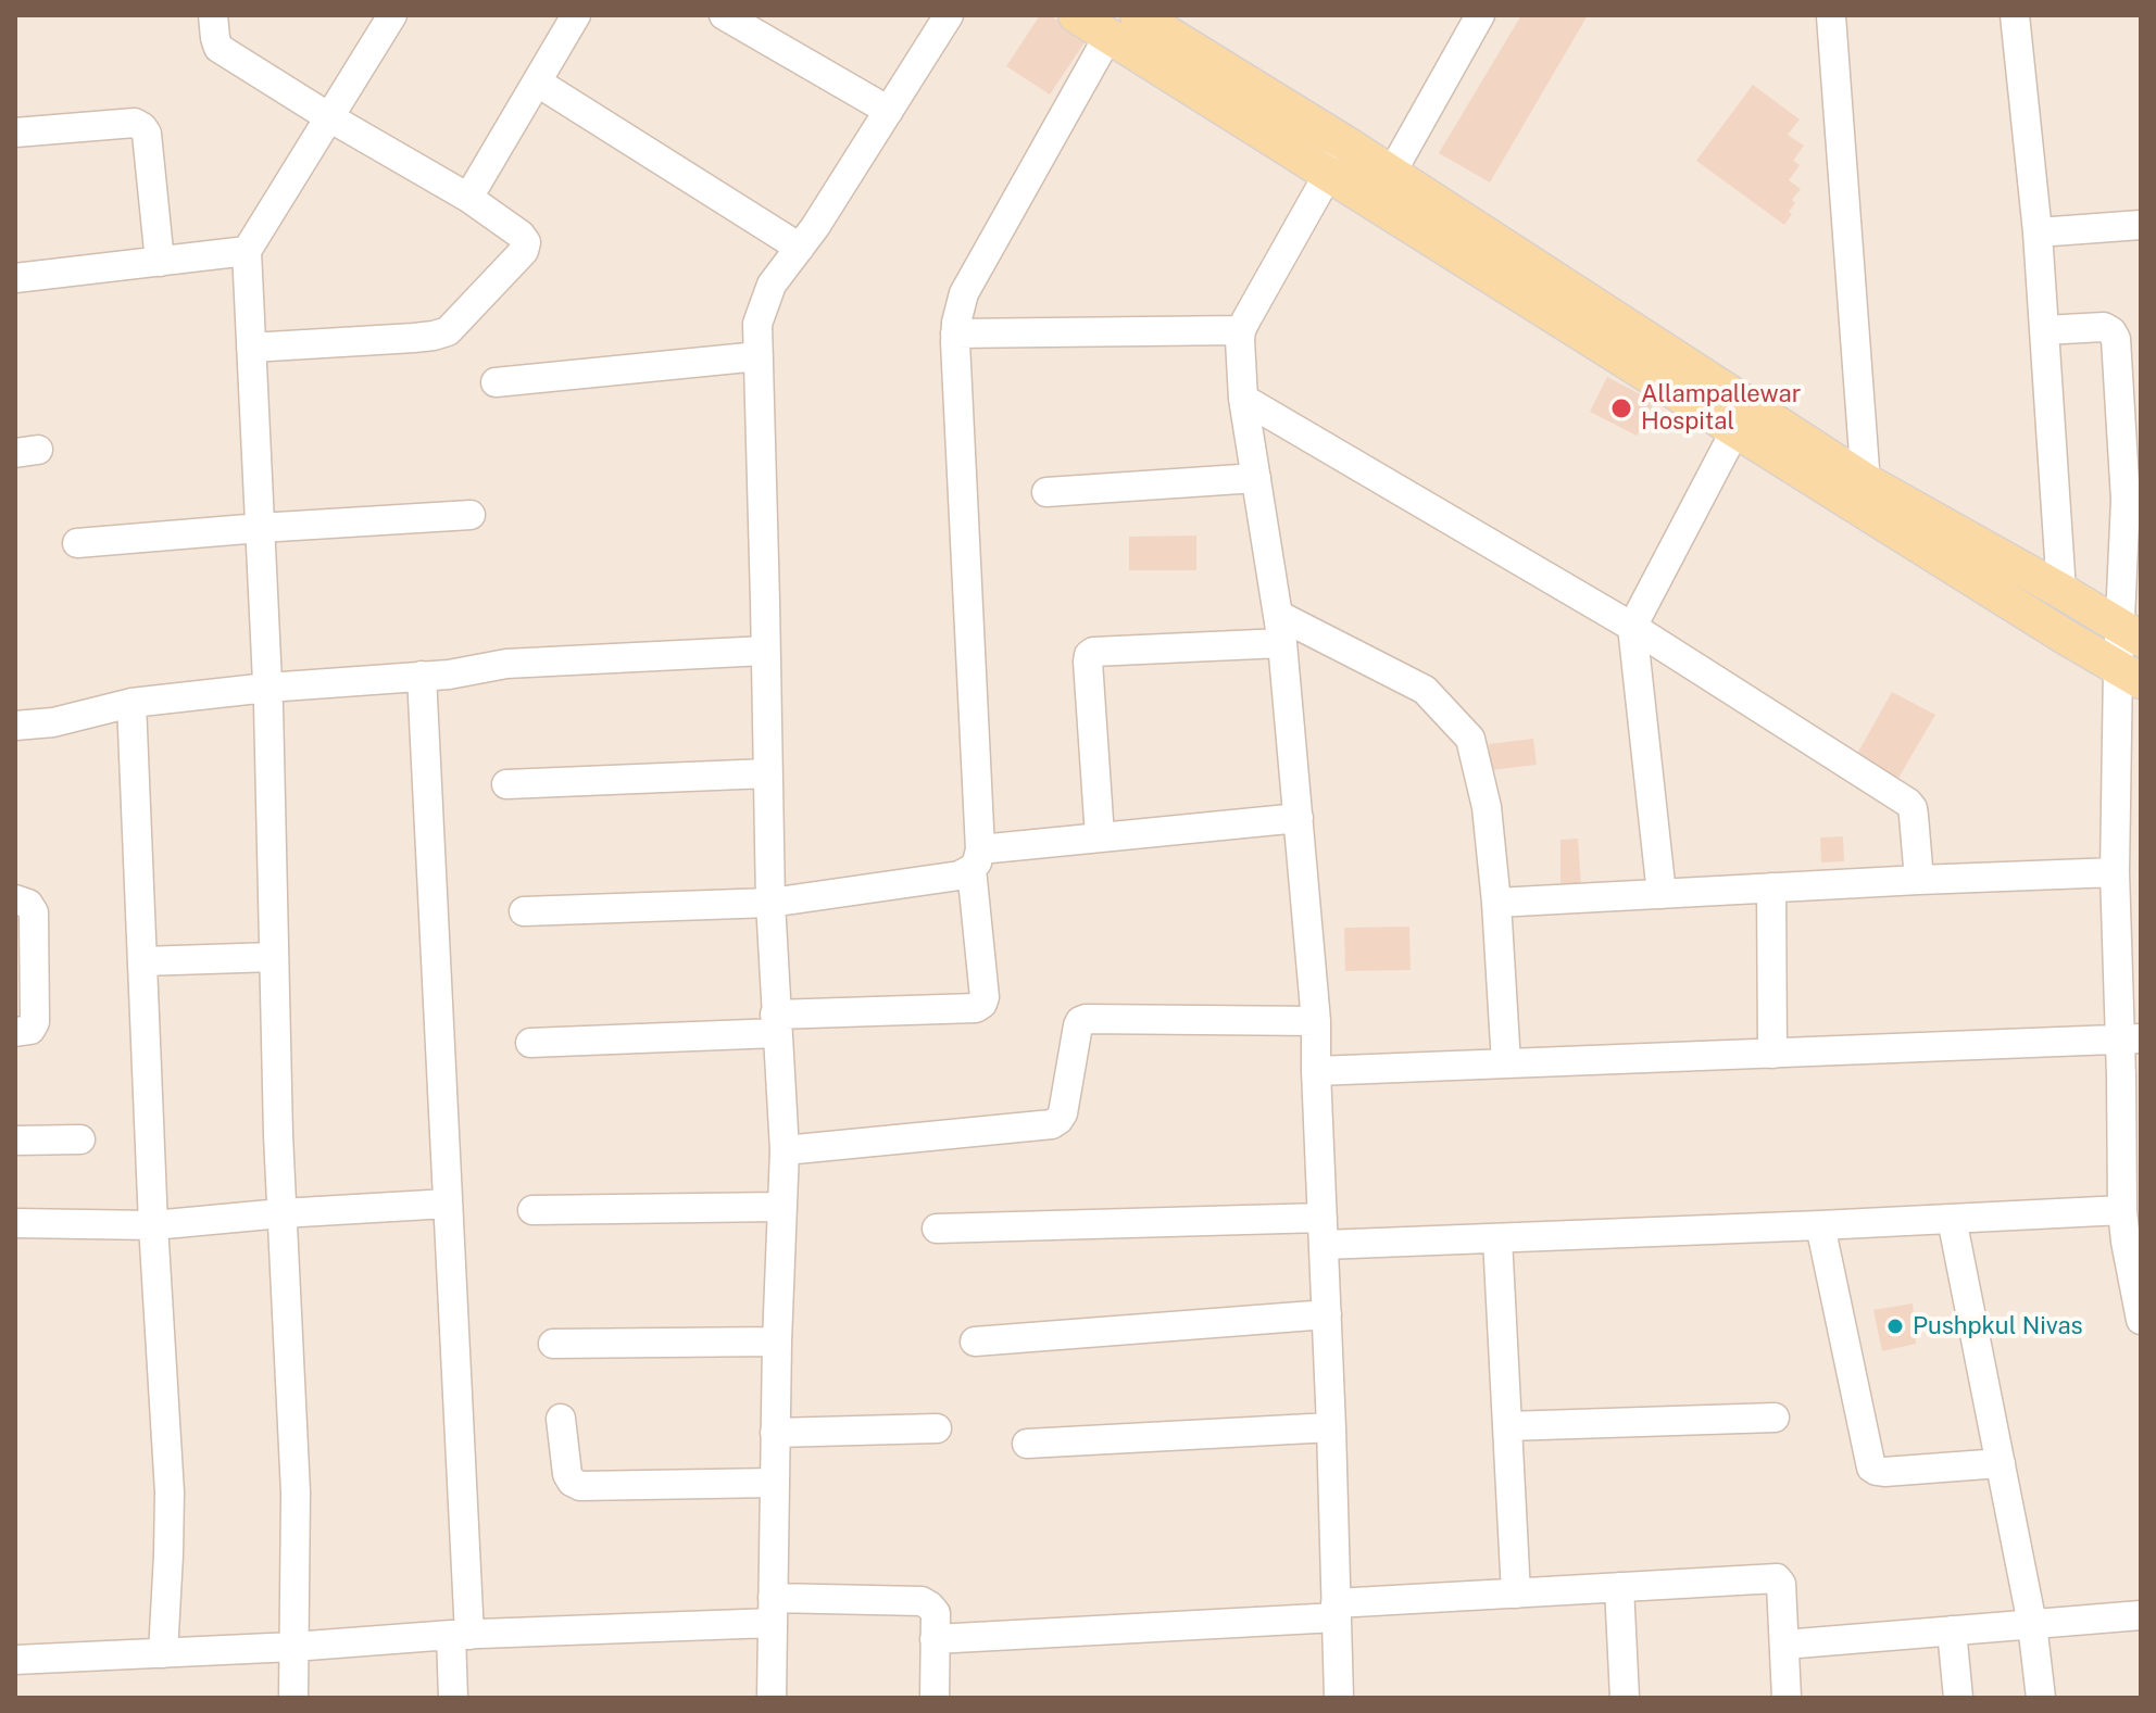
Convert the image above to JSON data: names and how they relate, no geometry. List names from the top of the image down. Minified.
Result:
{"places":["Allampallewar Hospital","Pushpkul Nivas"]}
